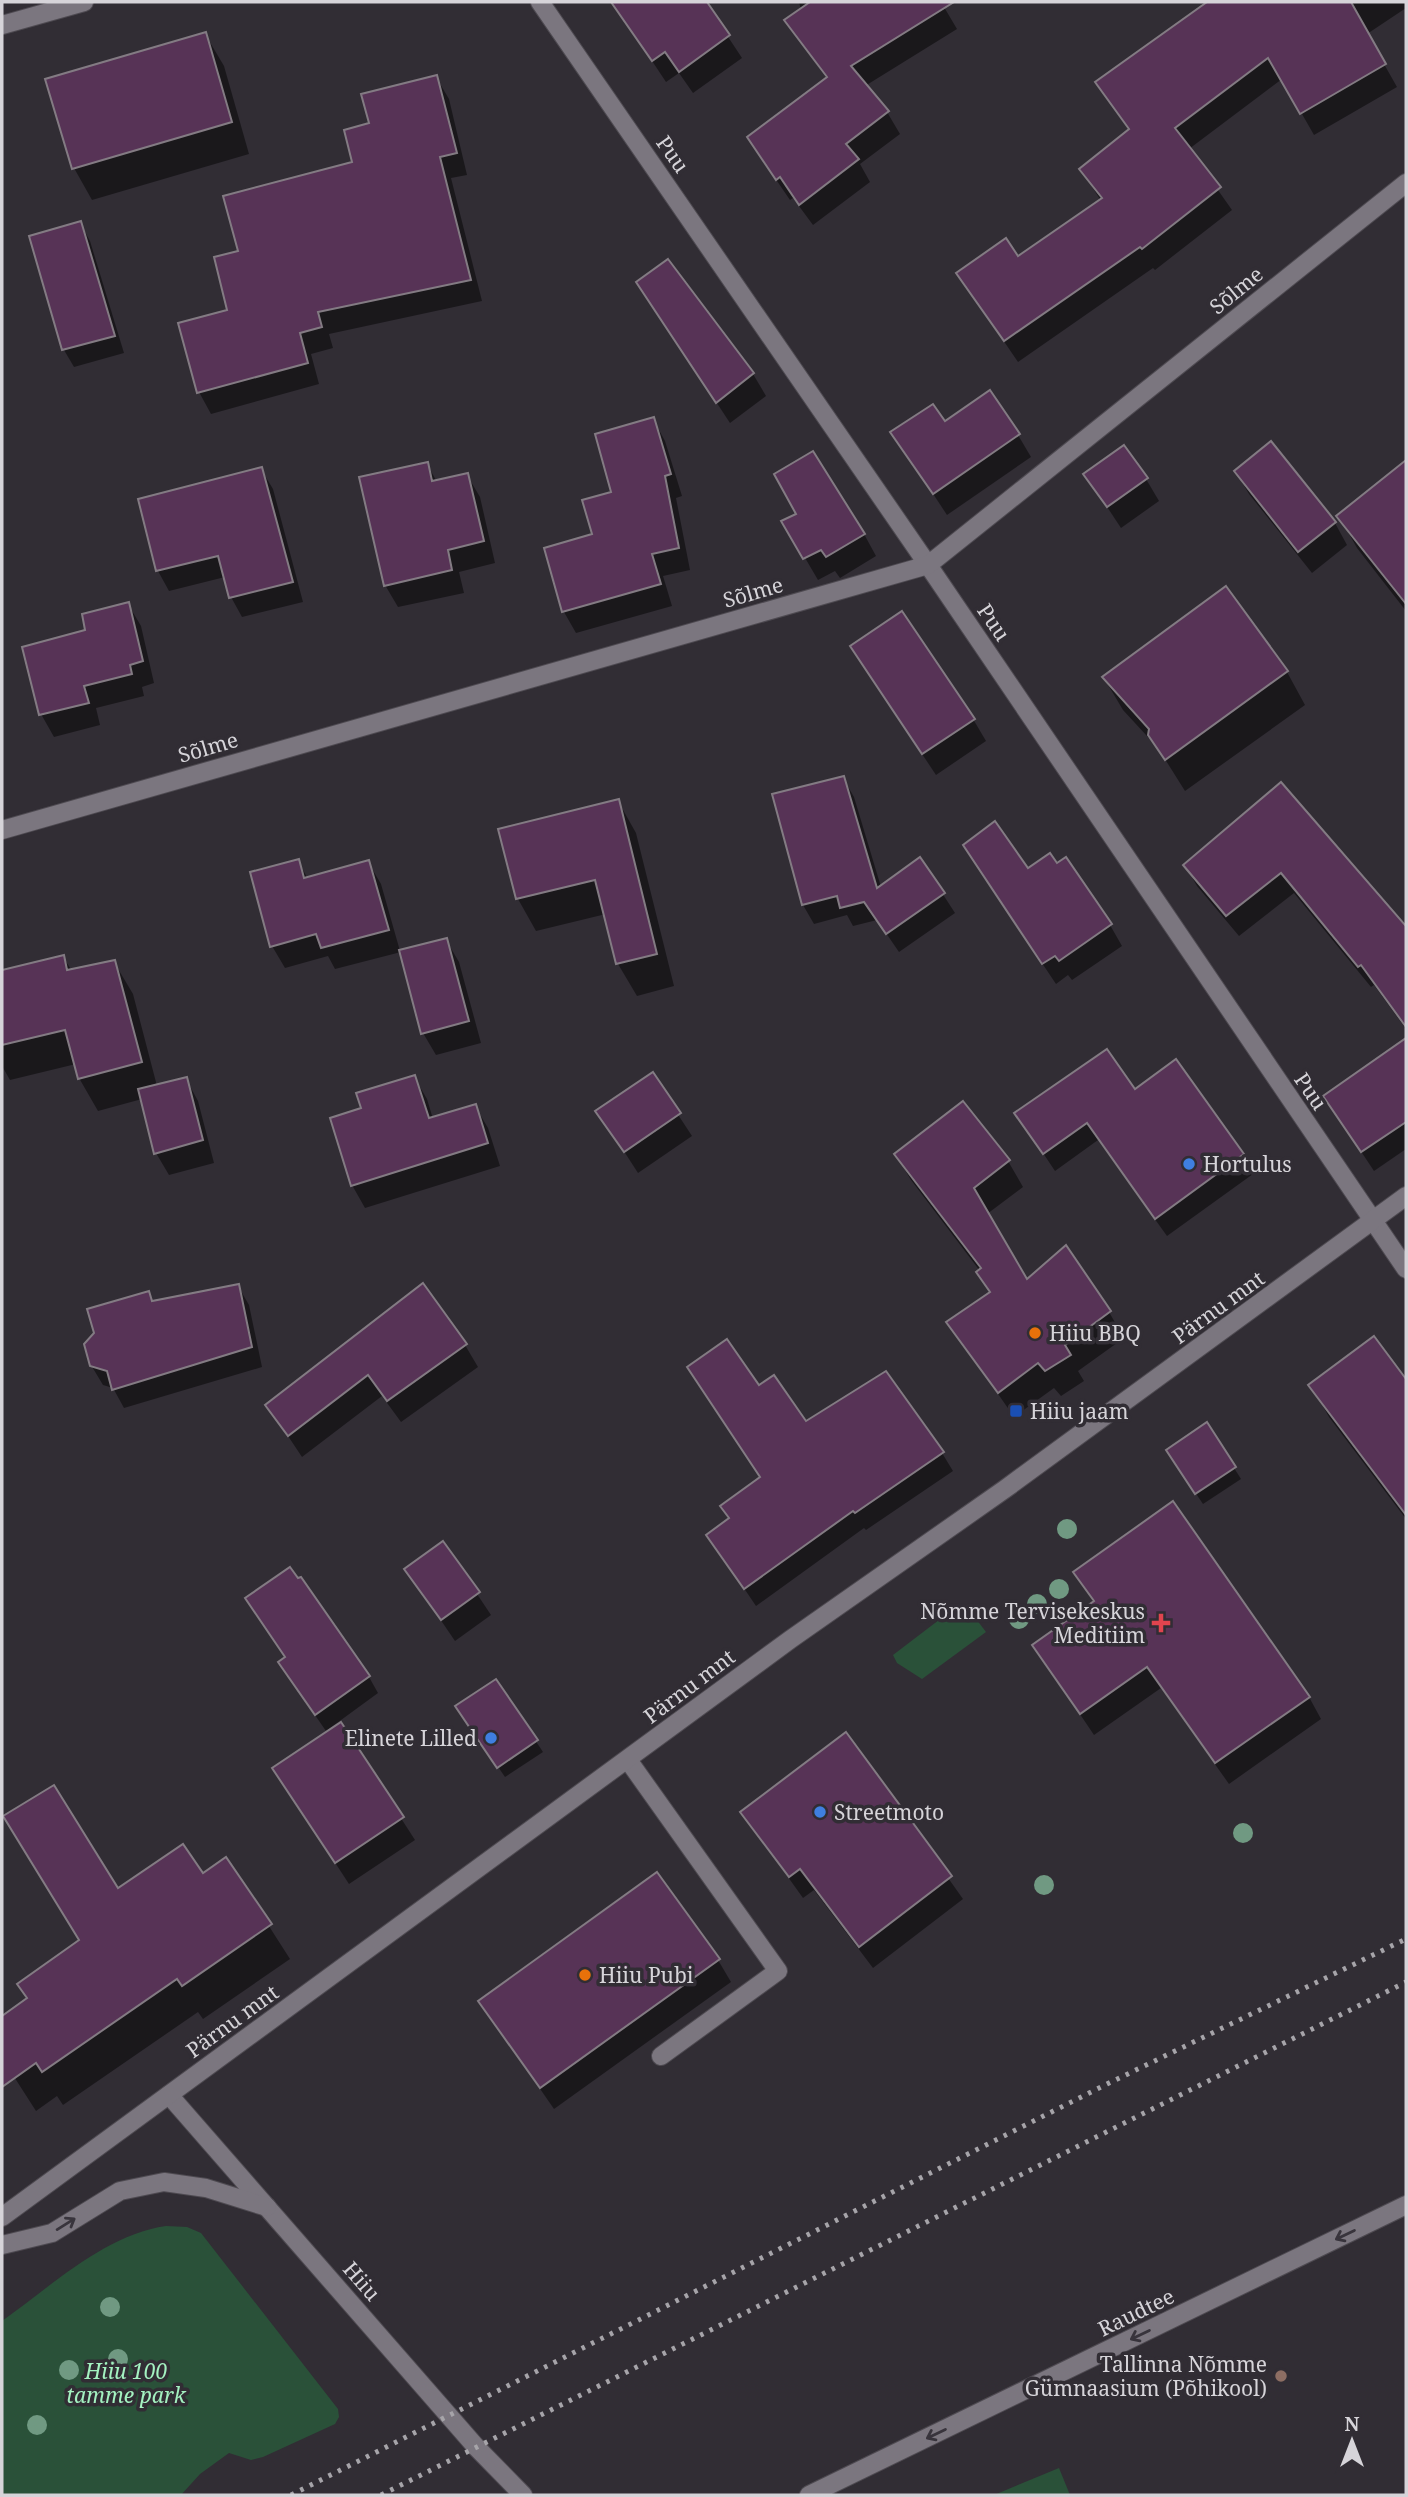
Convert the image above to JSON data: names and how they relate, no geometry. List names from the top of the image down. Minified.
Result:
{"streets":{"street":["Puu","Sõlme","Pärnu mnt","Hiiu","Raudtee"]},"crossings":[["Puu","Sõlme"],["Puu","Pärnu mnt"],["Pärnu mnt","Hiiu"]],"one_way":["Raudtee"],"parks":["Hiiu 100 tamme park"],"places":{"other":["Hortulus","Hiiu BBQ","Elinete Lilled","Streetmoto","Hiiu Pubi","Tallinna Nõmme Gümnaasium (Põhikool)"],"transit":["Hiiu jaam"],"health":["Nõmme Tervisekeskus Meditiim"]},"north":"top"}
